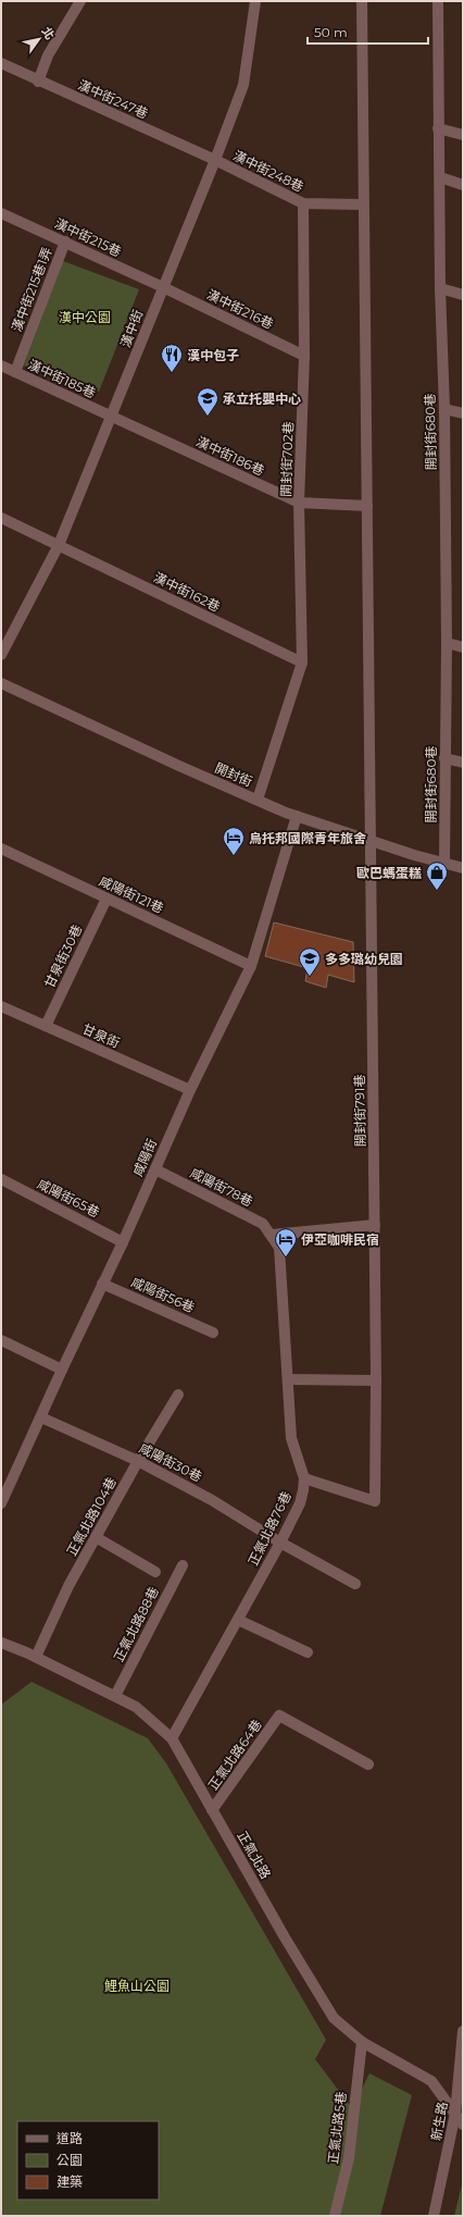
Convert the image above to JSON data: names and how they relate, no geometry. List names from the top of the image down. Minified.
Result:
{"streets":{"street":["漢中街247巷","漢中街248巷","漢中街215巷","漢中街215巷1弄","漢中街216巷","漢中街","漢中街185巷","開封街680巷","漢中街186巷","開封街702巷","漢中街162巷","開封街","咸陽街121巷","甘泉街30巷","甘泉街","開封街791巷","咸陽街","咸陽街78巷","咸陽街65巷","咸陽街56巷","咸陽街30巷","正氣北路104巷","正氣北路76巷","正氣北路88巷","正氣北路64巷","正氣北路","新生路","正氣北路5巷"]},"crossings":[["漢中街247巷","漢中街248巷"],["漢中街247巷","漢中街"],["漢中街248巷","漢中街"],["漢中街248巷","開封街702巷"],["漢中街215巷","漢中街215巷1弄"],["漢中街215巷","漢中街216巷"],["漢中街215巷","漢中街"],["漢中街215巷1弄","漢中街185巷"],["漢中街216巷","漢中街"],["漢中街216巷","開封街702巷"],["漢中街","漢中街185巷"],["漢中街","漢中街186巷"],["漢中街","漢中街162巷"],["漢中街185巷","漢中街186巷"],["開封街680巷","開封街"],["漢中街186巷","開封街702巷"],["開封街702巷","漢中街162巷"],["開封街702巷","開封街"],["開封街","開封街791巷"],["開封街","咸陽街"],["咸陽街121巷","甘泉街30巷"],["咸陽街121巷","咸陽街"],["甘泉街30巷","甘泉街"],["甘泉街","咸陽街"],["開封街791巷","正氣北路76巷"],["咸陽街","咸陽街78巷"],["咸陽街","咸陽街65巷"],["咸陽街","咸陽街56巷"],["咸陽街","咸陽街30巷"],["咸陽街78巷","正氣北路76巷"],["咸陽街30巷","正氣北路104巷"],["咸陽街30巷","正氣北路76巷"],["正氣北路104巷","正氣北路"],["正氣北路76巷","正氣北路"],["正氣北路88巷","正氣北路"],["正氣北路64巷","正氣北路"],["正氣北路","新生路"],["正氣北路","正氣北路5巷"]],"parks":["漢中公園","鯉魚山公園"],"places":{"restaurant":["漢中包子"],"school or university":["承立托嬰中心","多多璐幼兒園"],"hotel":["烏托邦國際青年旅舍","伊亞咖啡民宿"],"shop":["歐巴螞蛋糕"]},"legend":["道路","公園","建築"],"scale_bar":"50 m","north":"top right"}
